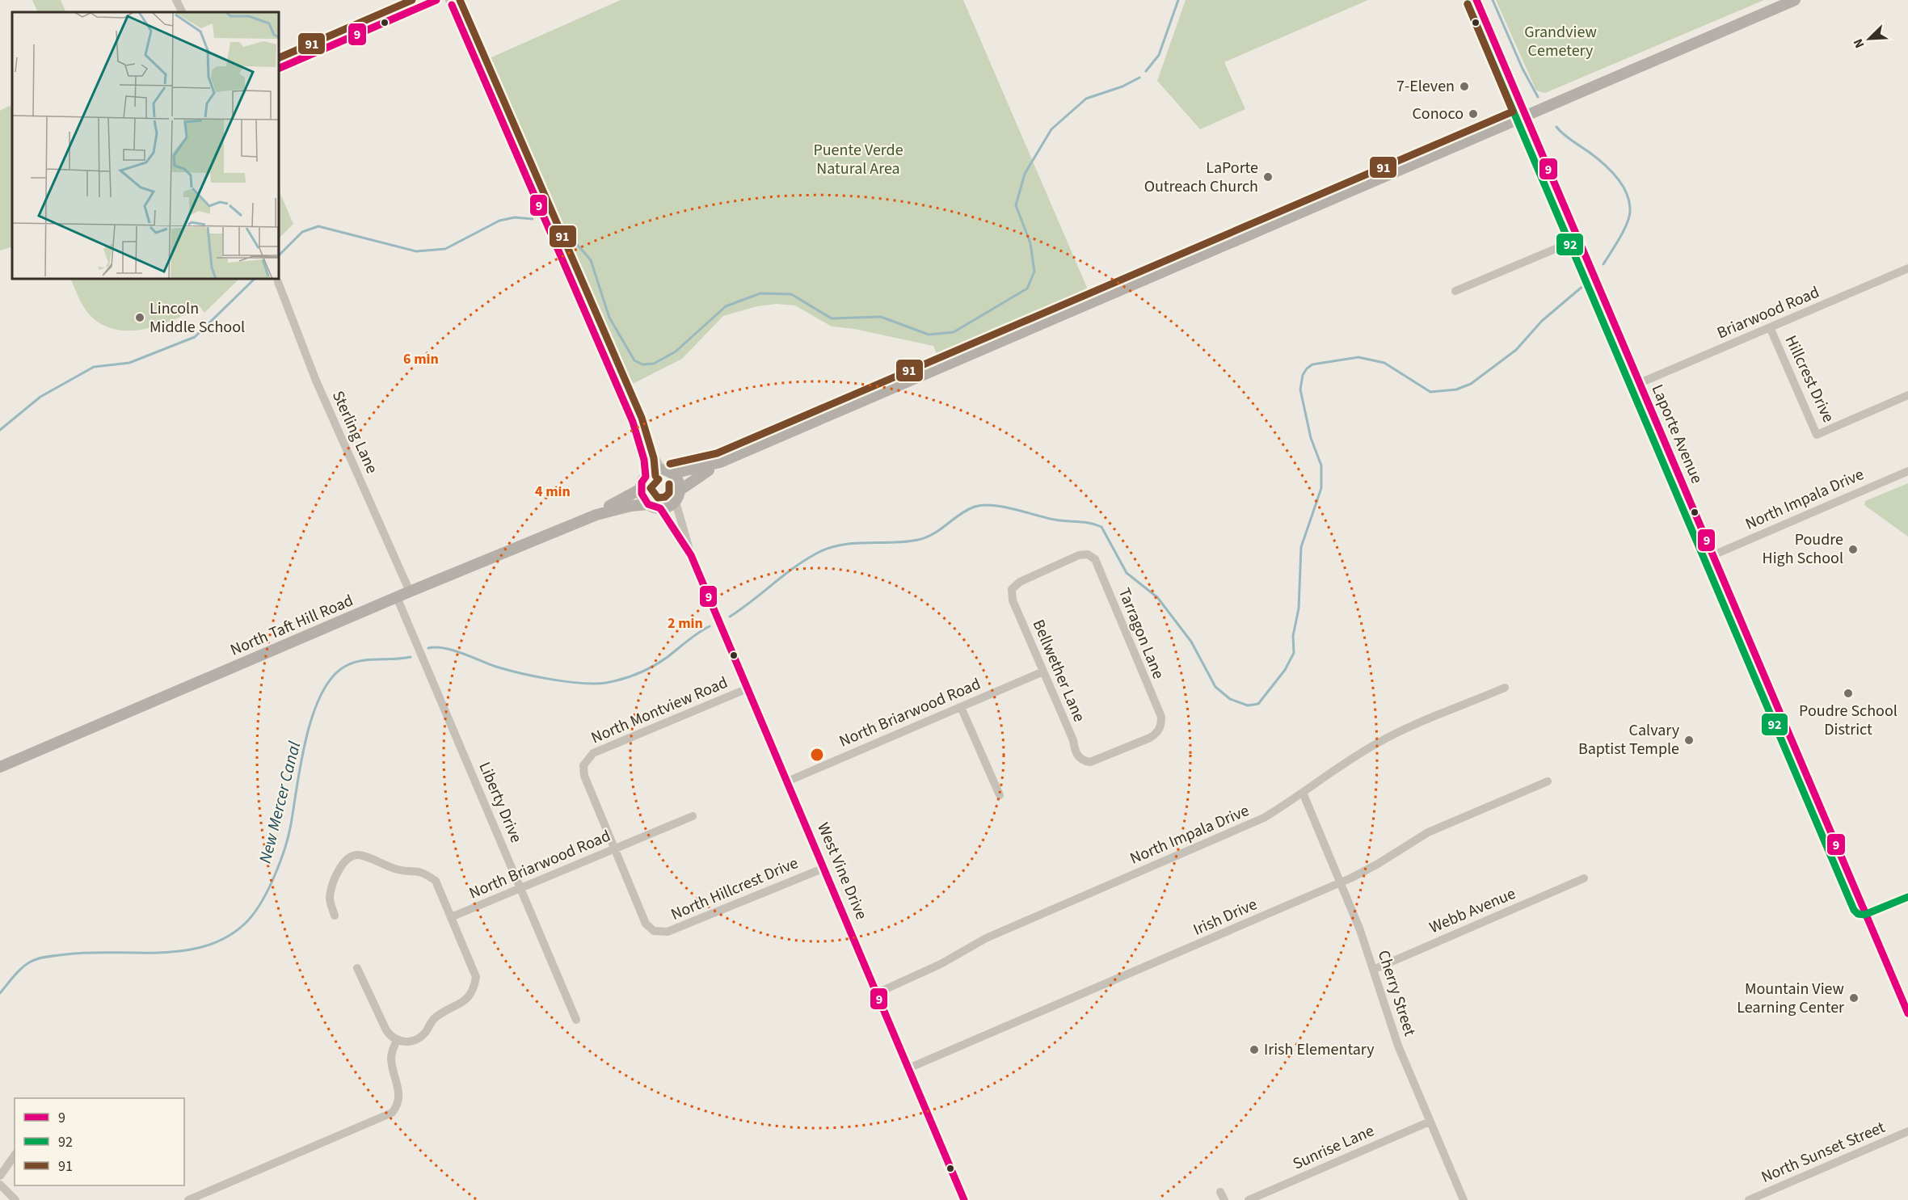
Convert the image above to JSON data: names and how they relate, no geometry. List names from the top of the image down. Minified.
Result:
{"streets":{"main road":["North Taft Hill Road"],"street":["Briarwood Road","Hillcrest Drive","Sterling Lane","Laporte Avenue","North Impala Drive","Tarragon Lane","Bellwether Lane","North Montview Road","North Briarwood Road","Liberty Drive","West Vine Drive","North Hillcrest Drive","Webb Avenue","Irish Drive","Cherry Street","Sunrise Lane","North Sunset Street"]},"crossings":[["Briarwood Road","Hillcrest Drive"],["Briarwood Road","Laporte Avenue"],["Sterling Lane","North Taft Hill Road"],["Laporte Avenue","North Impala Drive"],["North Impala Drive","West Vine Drive"],["North Impala Drive","Cherry Street"],["North Taft Hill Road","Liberty Drive"],["North Taft Hill Road","West Vine Drive"],["Tarragon Lane","Bellwether Lane"],["Bellwether Lane","North Briarwood Road"],["North Montview Road","North Briarwood Road"],["North Montview Road","West Vine Drive"],["North Montview Road","North Hillcrest Drive"],["North Briarwood Road","Liberty Drive"],["North Briarwood Road","West Vine Drive"],["North Briarwood Road","North Hillcrest Drive"],["West Vine Drive","North Hillcrest Drive"],["West Vine Drive","Irish Drive"],["Webb Avenue","Cherry Street"],["Irish Drive","Cherry Street"],["Cherry Street","Sunrise Lane"]],"water":["New Mercer Canal"],"parks":["Grandview Cemetery","Puente Verde Natural Area"],"places":["7-Eleven","Conoco","LaPorte Outreach Church","Lincoln Middle School","Poudre High School","Poudre School District","Calvary Baptist Temple","Mountain View Learning Center","Irish Elementary"],"lines":["transit line 9","transit line 91","transit line 92"],"legend":["9","92","91"],"north":"bottom left","rings":["6 min","4 min","2 min"]}
